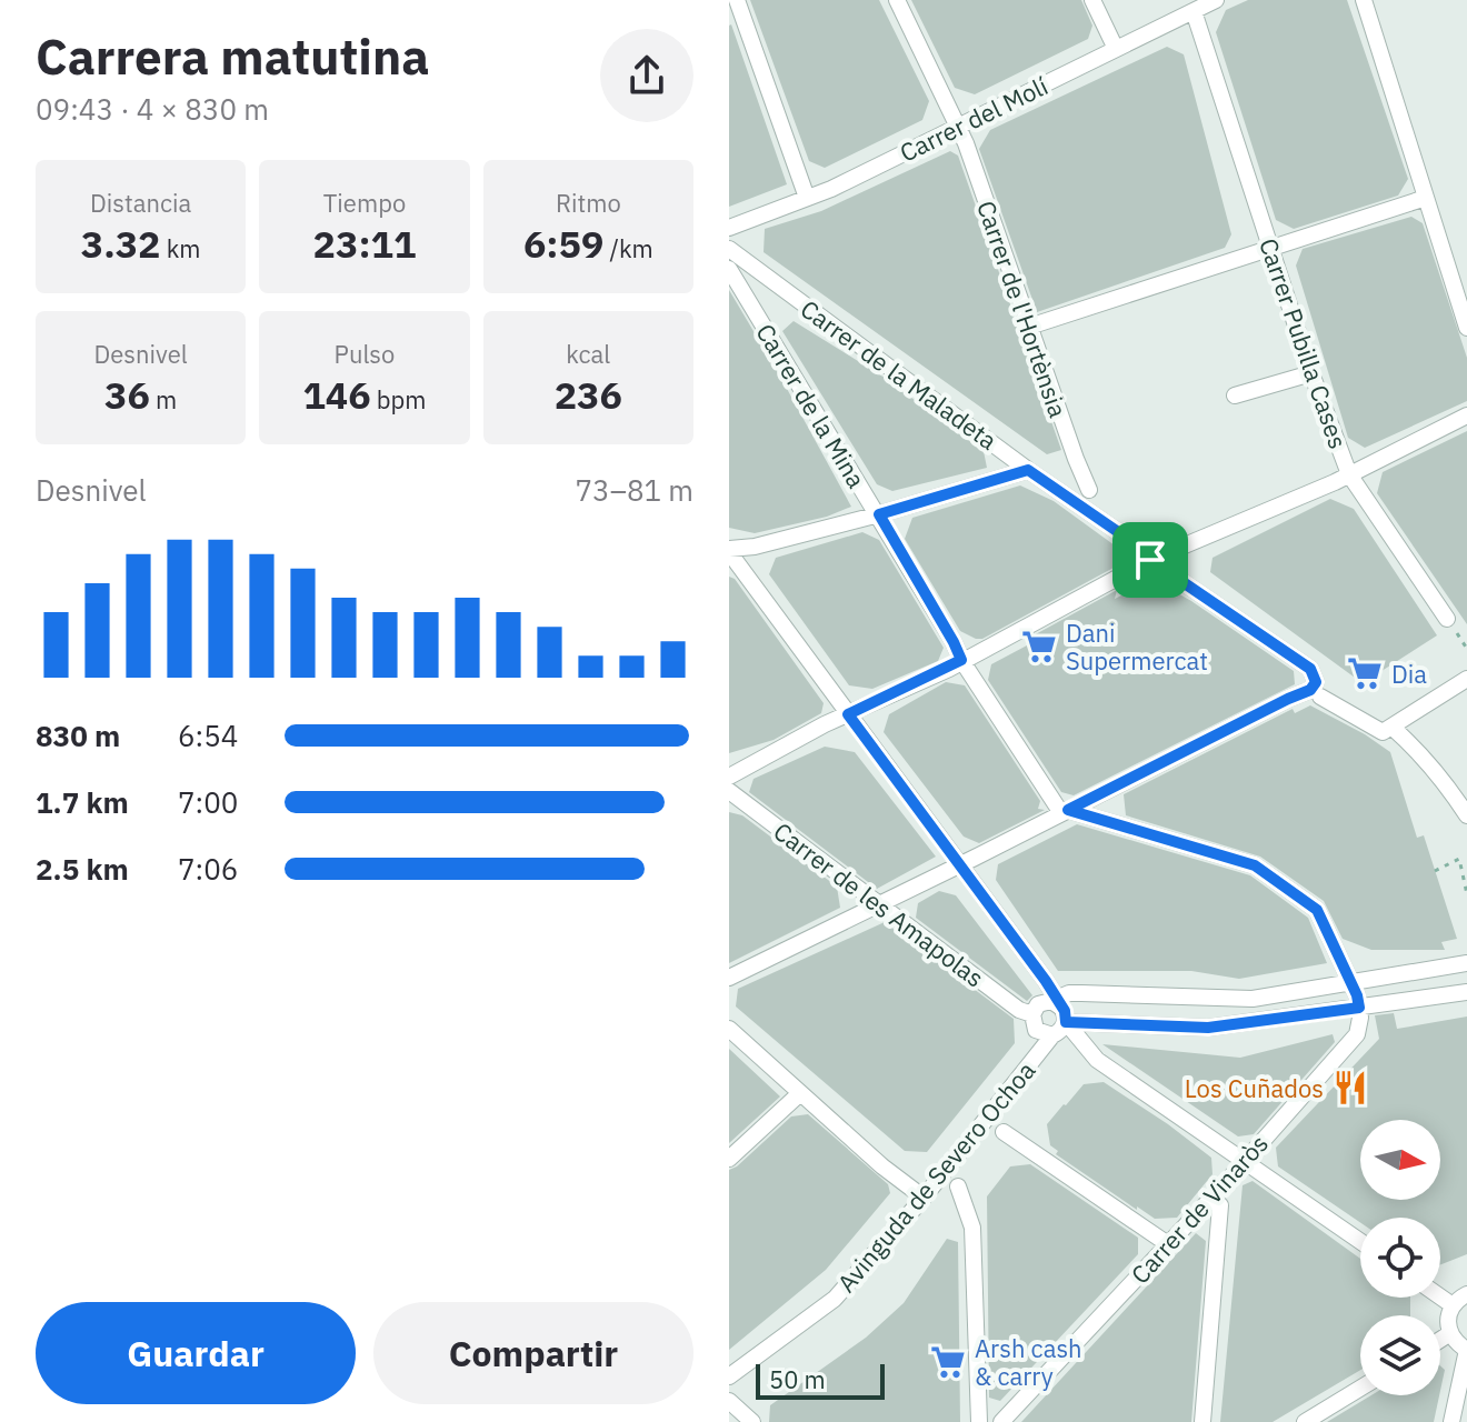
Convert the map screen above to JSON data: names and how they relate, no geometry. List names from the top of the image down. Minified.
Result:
{"streets":{"street":["Carrer del Molí","Carrer de l'Hortènsia","Carrer Pubilla Cases","Carrer de la Maladeta","Carrer de la Mina","Carrer de les Amapolas","Avinguda de Severo Ochoa","Carrer de Vinaròs"]},"crossings":[["Carrer del Molí","Carrer de l'Hortènsia"],["Carrer del Molí","Carrer Pubilla Cases"],["Carrer de les Amapolas","Avinguda de Severo Ochoa"]],"places":{"supermarket":["Dani Supermercat","Dia","Arsh cash & carry"],"restaurant":["Los Cuñados"]},"scale_bar":"50 m","north":"right","page":{"heading":["Carrera matutina","09:43 · 4 × 830 m"],"stats":[["Distancia","3.32 km"],["Tiempo","23:11"],["Ritmo","6:59 /km"],["Desnivel","36 m"],["Pulso","146 bpm"],["kcal","236"]],"chart":["Desnivel","73–81 m"],"list":[{"name":"830 m","note":"6:54"},{"name":"1.7 km","note":"7:00"},{"name":"2.5 km","note":"7:06"}],"buttons":["Guardar","Compartir"],"scale":"50 m"}}
